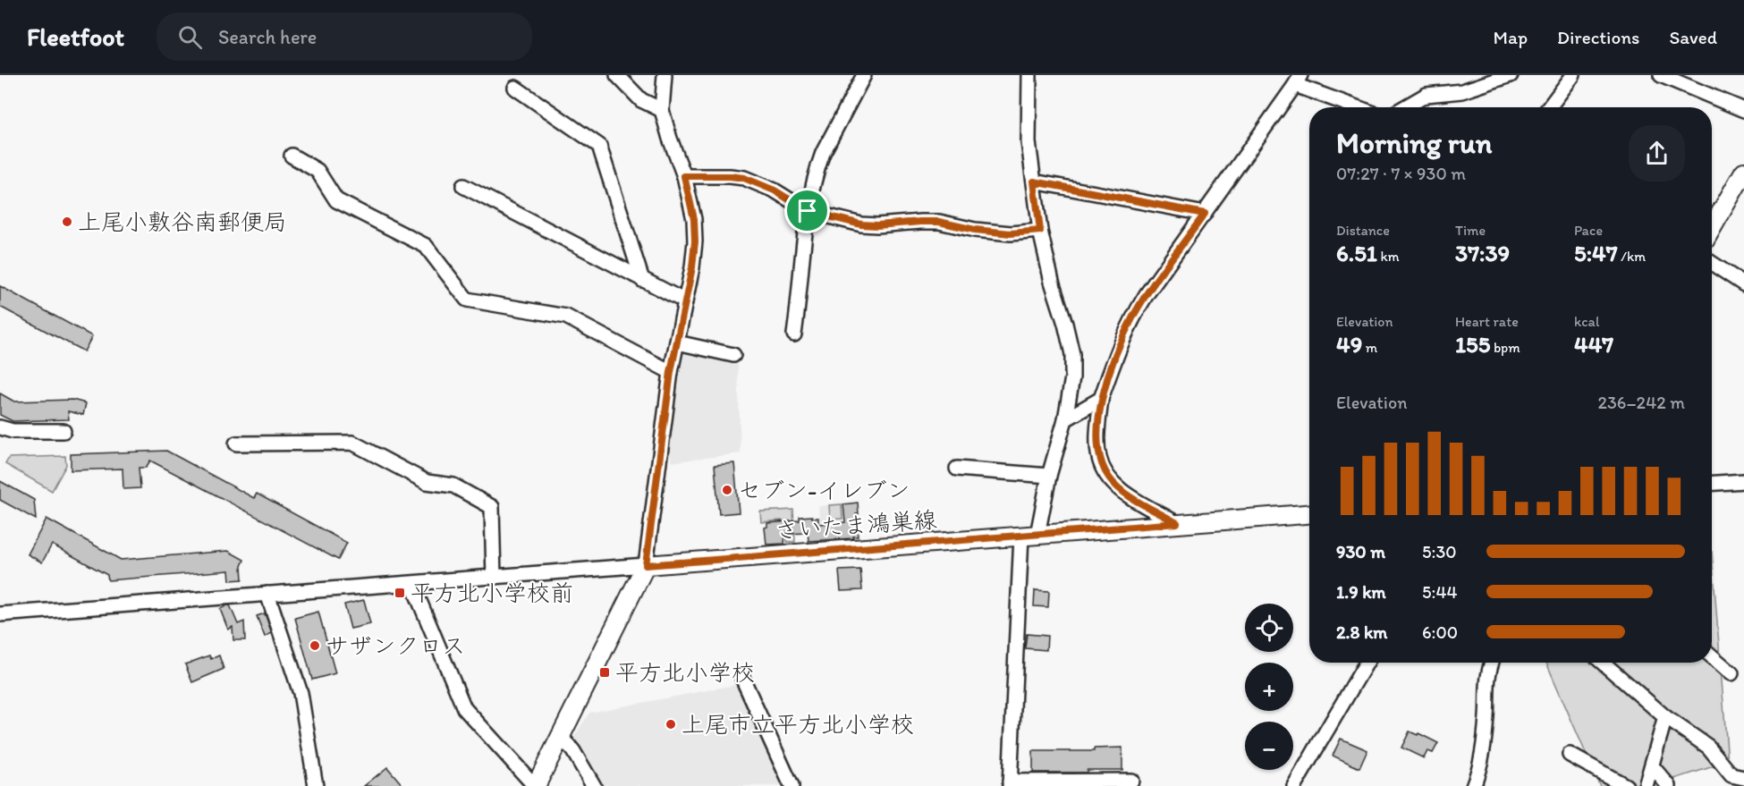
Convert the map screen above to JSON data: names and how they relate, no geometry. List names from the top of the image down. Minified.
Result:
{"streets":{"main road":["さいたま鴻巣線"]},"places":{"other":["上尾小敷谷南郵便局","セブン-イレブン","サザンクロス","上尾市立平方北小学校"],"transit":["平方北小学校前","平方北小学校"]},"page":{"header":"Fleetfoot","search":"Search here","nav":["Map","Directions","Saved"],"heading":["Morning run","07:27 · 7 × 930 m"],"stats":[["Distance","6.51 km"],["Time","37:39"],["Pace","5:47 /km"],["Elevation","49 m"],["Heart rate","155 bpm"],["kcal","447"]],"chart":["Elevation","236–242 m"],"list":[{"name":"930 m","note":"5:30"},{"name":"1.9 km","note":"5:44"},{"name":"2.8 km","note":"6:00"}],"map_buttons":["+","−"]}}
